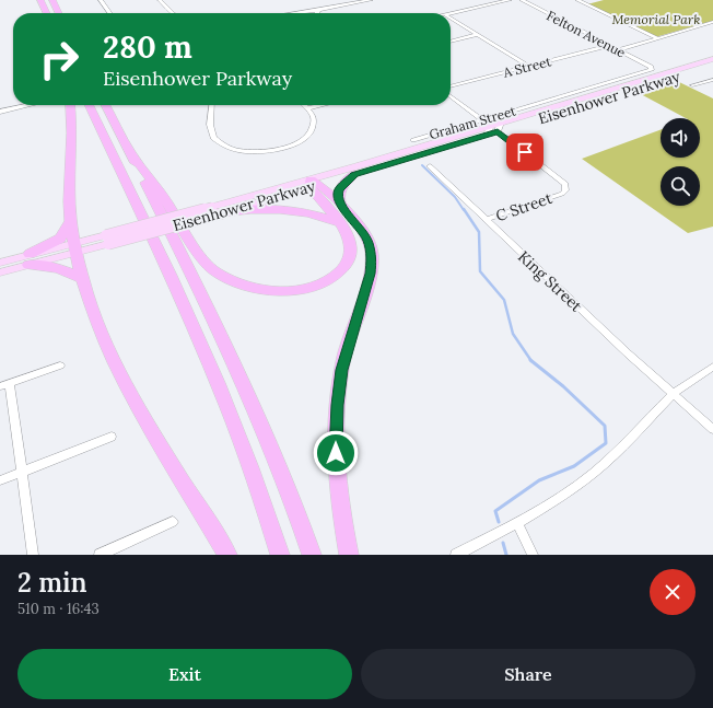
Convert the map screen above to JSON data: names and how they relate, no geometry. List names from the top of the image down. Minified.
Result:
{"streets":{"main road":["Eisenhower Parkway"],"street":["Felton Avenue","A Street","Graham Street","C Street","King Street"]},"crossings":[["Felton Avenue","A Street"],["Felton Avenue","Graham Street"],["Eisenhower Parkway","C Street"],["Graham Street","C Street"],["C Street","King Street"]],"parks":["Memorial Park"],"page":{"turn":["280 m","Eisenhower Parkway"],"heading":["2 min","510 m · 16:43"],"buttons":["Exit","Share"]}}
